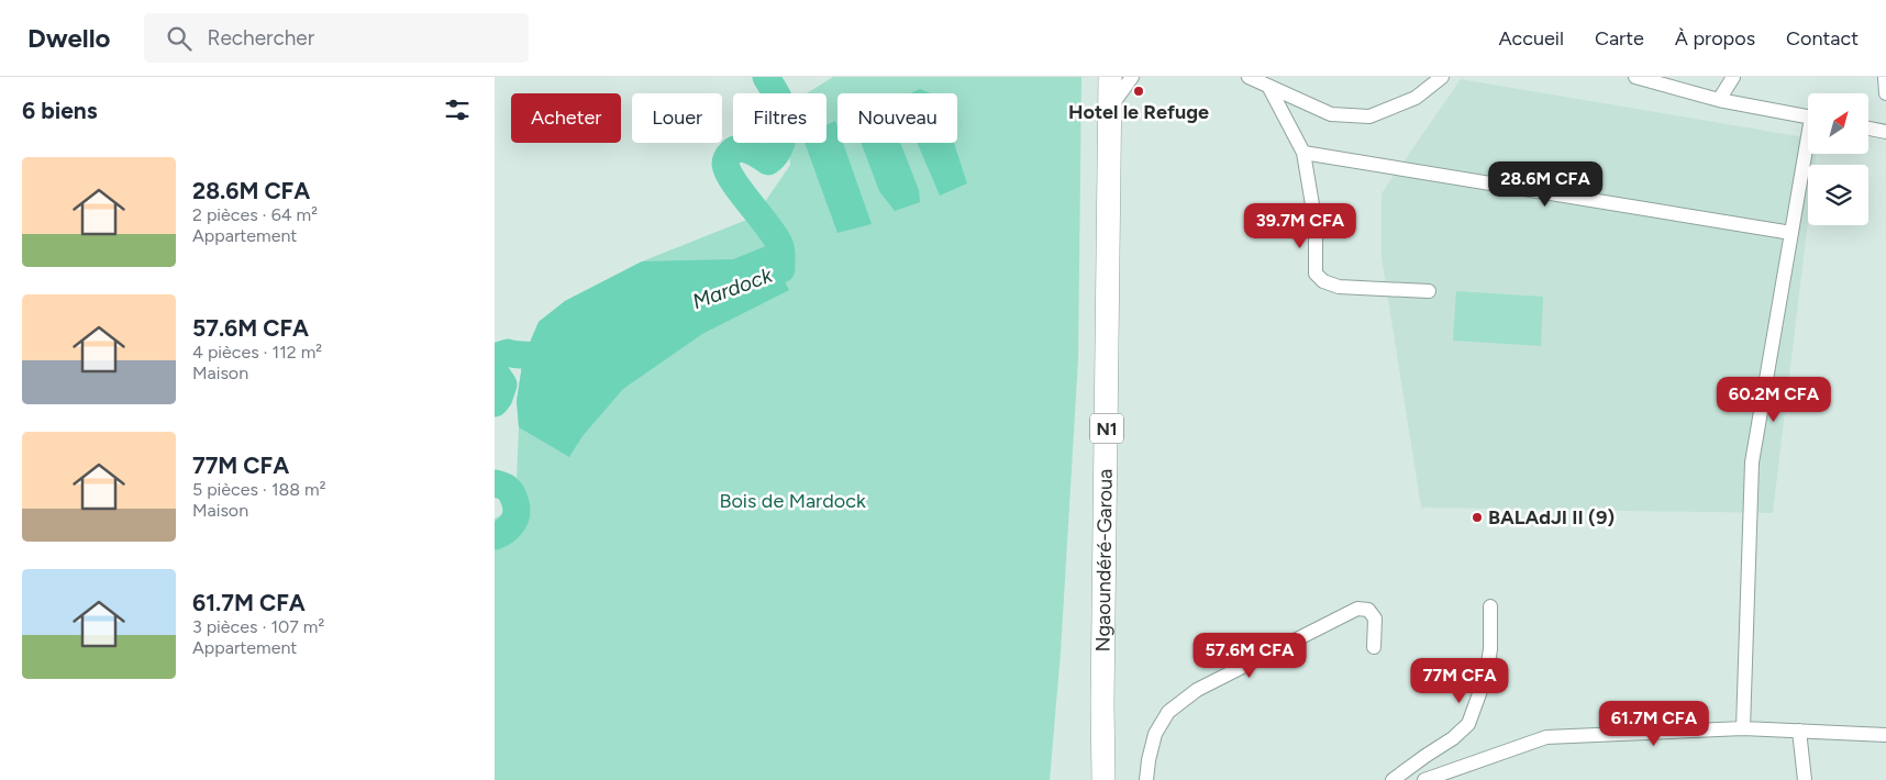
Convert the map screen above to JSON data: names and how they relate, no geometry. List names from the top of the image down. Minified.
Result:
{"streets":{"highway":["N1","Ngaoundéré-Garoua"]},"water":["Mardock"],"parks":["Bois de Mardock"],"places":["Hotel le Refuge","BALAdJI II (9)"],"north":"top right","page":{"header":"Dwello","search":"Rechercher","nav":["Accueil","Carte","À propos","Contact"],"heading":"6 biens","chip":["Acheter","Louer","Filtres","Nouveau"],"list":[{"name":"28.6M CFA","note":"2 pièces · 64 m² · Appartement"},{"name":"57.6M CFA","note":"4 pièces · 112 m² · Maison"},{"name":"77M CFA","note":"5 pièces · 188 m² · Maison"},{"name":"61.7M CFA","note":"3 pièces · 107 m² · Appartement"}],"price":["28.6M CFA","39.7M CFA","60.2M CFA","57.6M CFA","77M CFA","61.7M CFA"]}}
